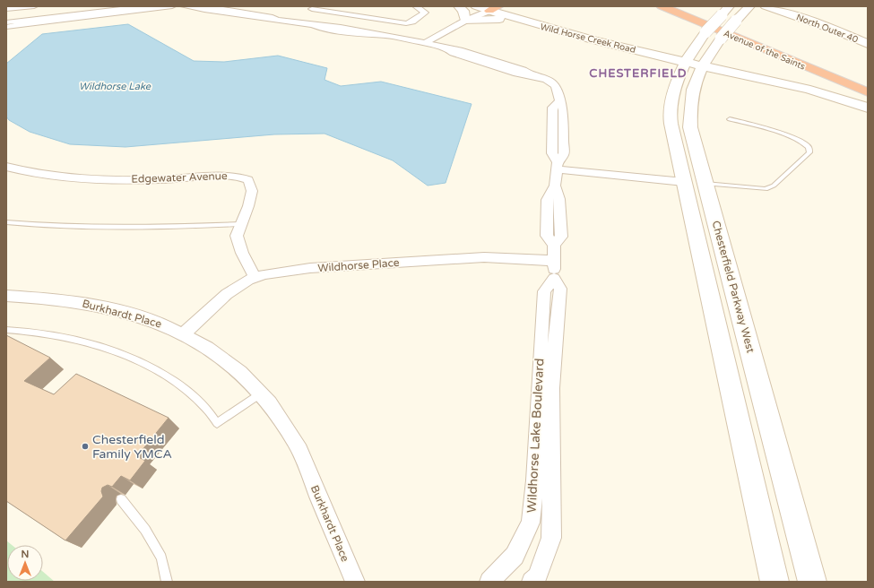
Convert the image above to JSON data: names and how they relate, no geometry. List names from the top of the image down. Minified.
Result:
{"streets":{"highway":["Avenue of the Saints"],"street":["North Outer 40","Wild Horse Creek Road","Edgewater Avenue","Wildhorse Place","Chesterfield Parkway West","Burkhardt Place","Wildhorse Lake Boulevard"]},"crossings":[["Wild Horse Creek Road","Chesterfield Parkway West"],["Edgewater Avenue","Wildhorse Place"],["Wildhorse Place","Burkhardt Place"],["Wildhorse Place","Wildhorse Lake Boulevard"]],"districts":["CHESTERFIELD"],"water":["Wildhorse Lake"],"places":["Chesterfield Family YMCA"],"north":"top"}
